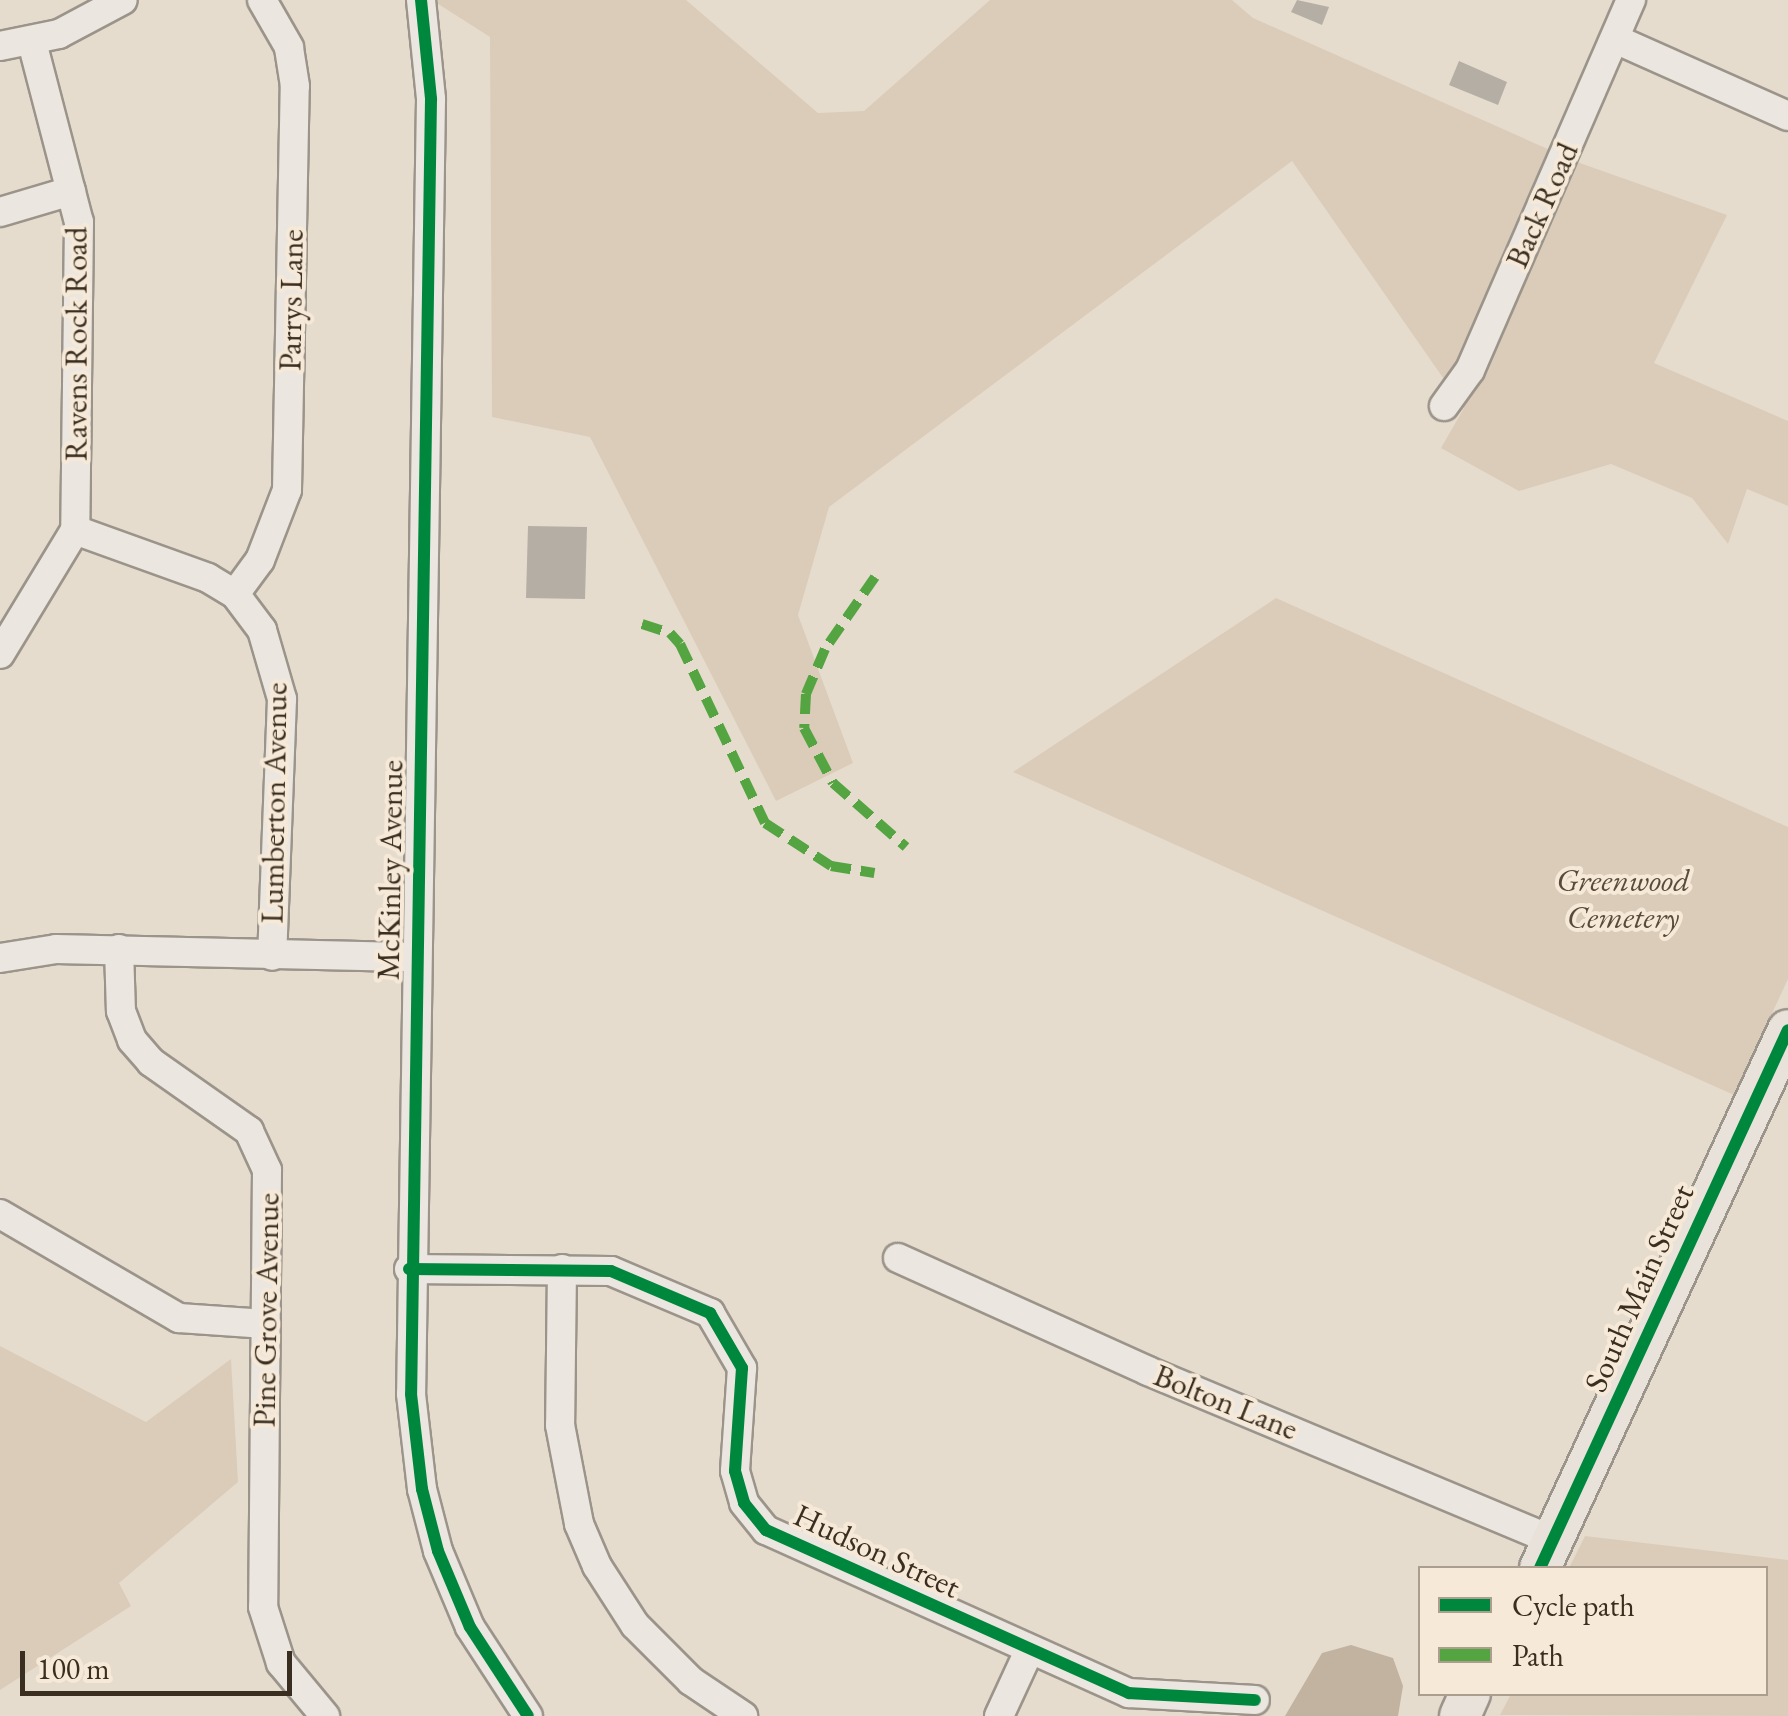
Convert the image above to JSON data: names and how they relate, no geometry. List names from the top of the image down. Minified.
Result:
{"streets":{"highway":["South Main Street"],"street":["Back Road","Parrys Lane","Ravens Rock Road","Lumberton Avenue","McKinley Avenue","Pine Grove Avenue","Bolton Lane","Hudson Street"]},"crossings":[["Parrys Lane","Lumberton Avenue"],["McKinley Avenue","Hudson Street"],["South Main Street","Bolton Lane"]],"parks":["Greenwood Cemetery"],"legend":["Cycle path","Path"],"scale_bar":"100 m"}
